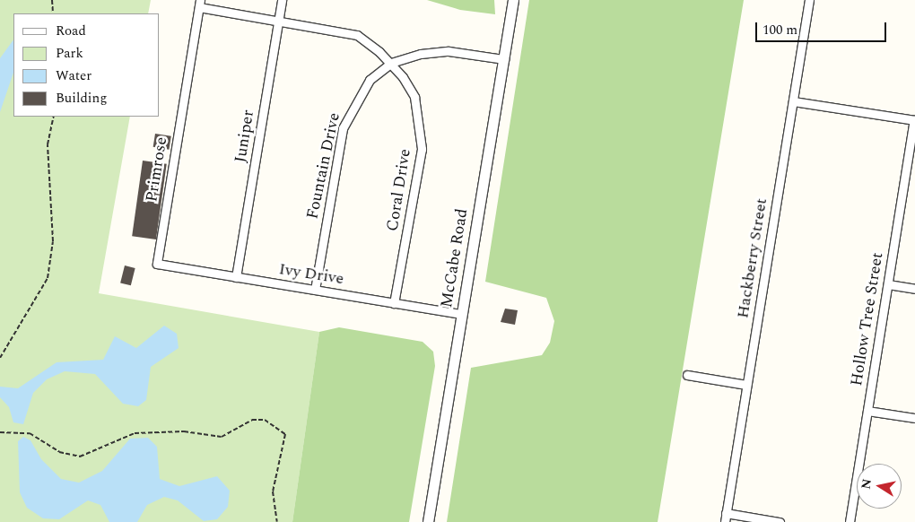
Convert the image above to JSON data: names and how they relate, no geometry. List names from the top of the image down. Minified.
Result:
{"streets":{"street":["Juniper","Fountain Drive","Primrose","Coral Drive","McCabe Road","Hackberry Street","Ivy Drive","Hollow Tree Street"]},"crossings":[["Juniper","Coral Drive"],["Juniper","Ivy Drive"],["Fountain Drive","Coral Drive"],["Fountain Drive","Ivy Drive"],["Primrose","Coral Drive"],["Primrose","Ivy Drive"],["Coral Drive","Ivy Drive"],["McCabe Road","Ivy Drive"]],"legend":["Road","Park","Water","Building"],"scale_bar":"100 m","north":"left"}
